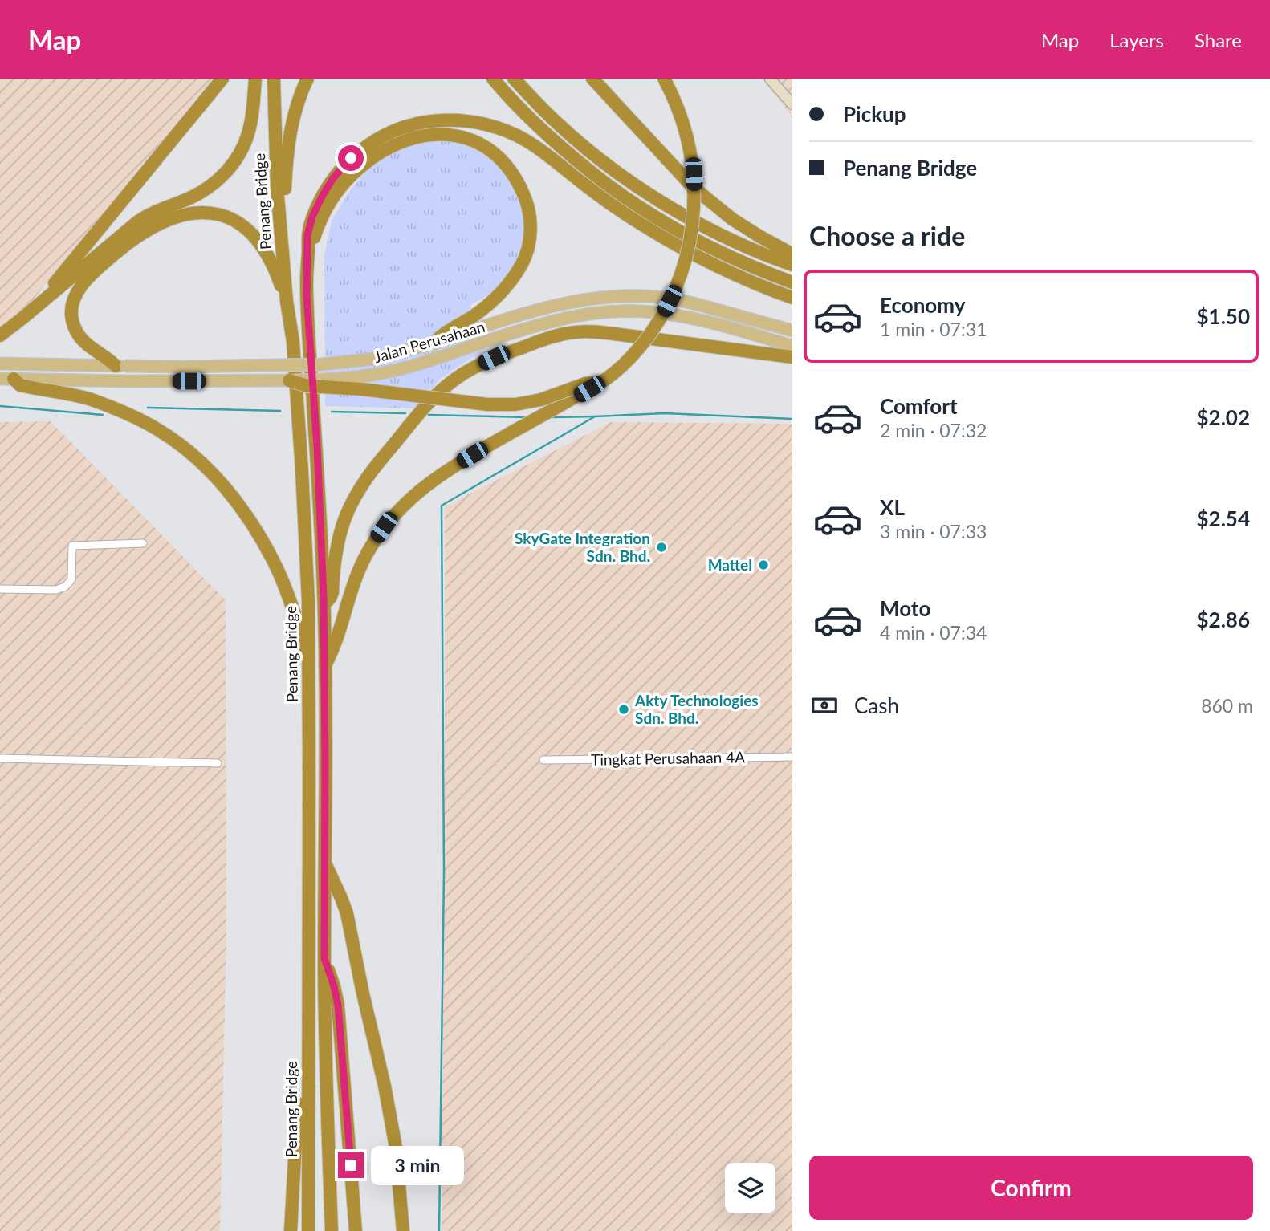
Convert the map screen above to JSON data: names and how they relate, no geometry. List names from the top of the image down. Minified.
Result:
{"streets":{"highway":["Penang Bridge"],"main road":["Jalan Perusahaan"],"street":["Tingkat Perusahaan 4A"]},"places":["SkyGate Integration Sdn. Bhd.","Mattel","Akty Technologies Sdn. Bhd."],"page":{"header":"Map","nav":["Map","Layers","Share"],"banner":["Pickup","Penang Bridge"],"heading":"Choose a ride","list":[{"name":"Economy","note":"1 min · 07:31","value":"$1.50"},{"name":"Comfort","note":"2 min · 07:32","value":"$2.02"},{"name":"XL","note":"3 min · 07:33","value":"$2.54"},{"name":"Moto","note":"4 min · 07:34","value":"$2.86"}],"pay":["Cash","860 m"],"buttons":"Confirm","bubble":"3 min"}}
